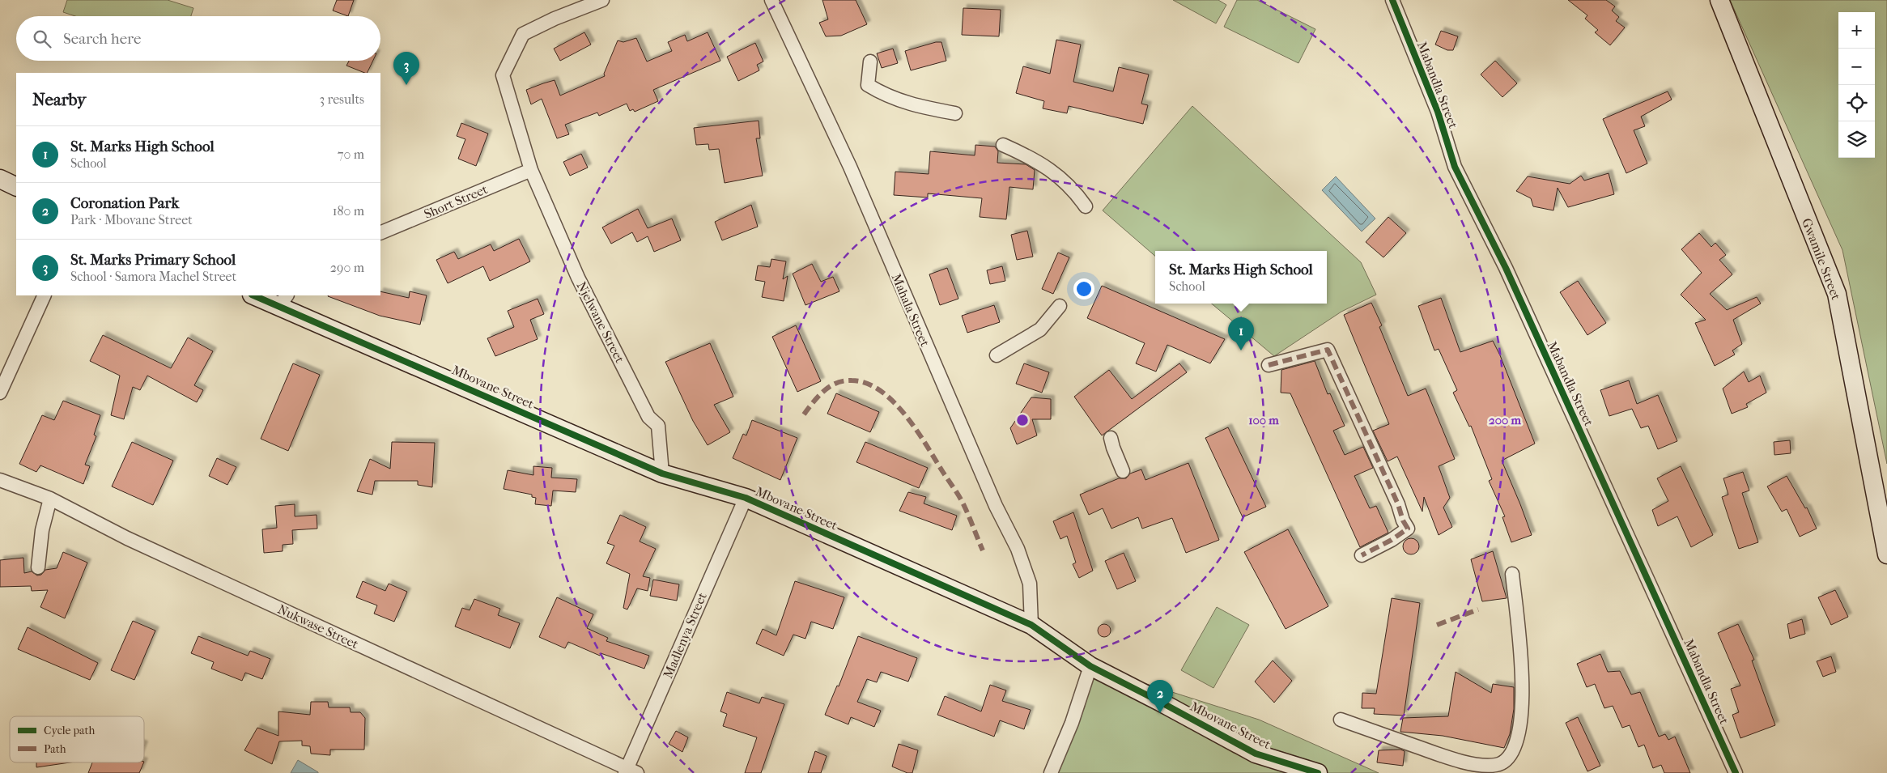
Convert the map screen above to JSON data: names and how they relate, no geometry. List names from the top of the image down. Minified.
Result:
{"streets":{"street":["Mabandla Street","Short Street","Gwamile Street","Mahala Street","Njelwane Street","Mbovane Street","Nukwase Street","Madlenya Street"]},"crossings":[["Short Street","Njelwane Street"],["Mahala Street","Mbovane Street"],["Njelwane Street","Mbovane Street"],["Mbovane Street","Madlenya Street"],["Nukwase Street","Madlenya Street"]],"legend":["Cycle path","Path"],"page":{"map_buttons":["+","−"],"search":"Search here","pins":["3","1","2"],"heading":["Nearby","3 results"],"list":[{"mark":"1","name":"St. Marks High School","note":"School","value":"70 m"},{"mark":"2","name":"Coronation Park","note":"Park · Mbovane Street","value":"180 m"},{"mark":"3","name":"St. Marks Primary School","note":"School · Samora Machel Street","value":"290 m"}],"popup":["St. Marks High School","School"]},"rings":["100 m","200 m"]}
